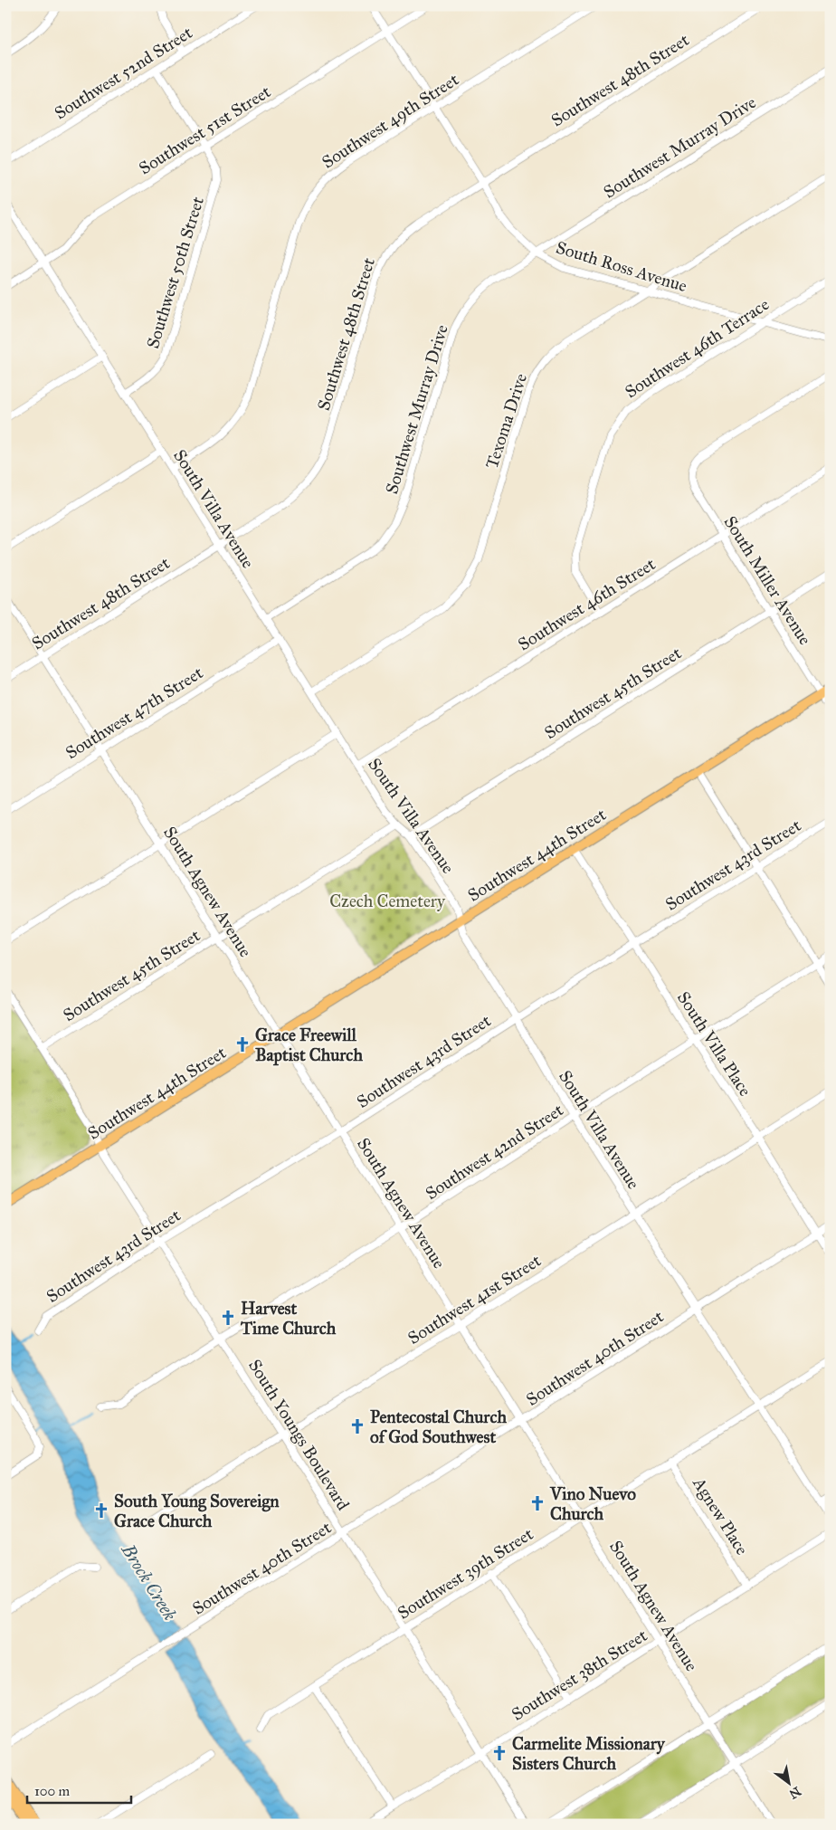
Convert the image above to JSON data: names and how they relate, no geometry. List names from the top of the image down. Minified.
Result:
{"streets":{"main road":["Southwest 44th Street"],"street":["Southwest 52nd Street","Southwest 48th Street","Southwest 49th Street","Southwest 51st Street","Southwest Murray Drive","South Ross Avenue","Southwest 50th Street","Southwest 46th Terrace","Texoma Drive","South Villa Avenue","South Miller Avenue","Southwest 46th Street","Southwest 45th Street","Southwest 47th Street","Southwest 43rd Street","South Agnew Avenue","South Villa Place","Southwest 42nd Street","Southwest 41st Street","Southwest 40th Street","South Youngs Boulevard","Agnew Place","Southwest 39th Street","Southwest 38th Street"]},"crossings":[["Southwest 52nd Street","Southwest 50th Street"],["Southwest 48th Street","South Ross Avenue"],["Southwest 48th Street","South Villa Avenue"],["Southwest 48th Street","South Agnew Avenue"],["Southwest 49th Street","South Ross Avenue"],["Southwest 49th Street","South Villa Avenue"],["Southwest 51st Street","South Ross Avenue"],["Southwest 51st Street","Southwest 50th Street"],["Southwest 51st Street","South Villa Avenue"],["Southwest Murray Drive","South Ross Avenue"],["Southwest Murray Drive","South Villa Avenue"],["South Ross Avenue","Southwest 46th Terrace"],["South Ross Avenue","Texoma Drive"],["Southwest 50th Street","South Villa Avenue"],["Southwest 46th Terrace","Southwest 46th Street"],["Texoma Drive","South Villa Avenue"],["South Villa Avenue","Southwest 46th Street"],["South Villa Avenue","Southwest 45th Street"],["South Villa Avenue","Southwest 47th Street"],["South Villa Avenue","Southwest 44th Street"],["South Villa Avenue","Southwest 43rd Street"],["South Villa Avenue","Southwest 42nd Street"],["South Villa Avenue","Southwest 41st Street"],["South Villa Avenue","Southwest 40th Street"],["South Villa Avenue","Southwest 39th Street"],["South Miller Avenue","Southwest 46th Street"],["South Miller Avenue","Southwest 45th Street"],["South Miller Avenue","Southwest 44th Street"],["Southwest 45th Street","South Agnew Avenue"],["Southwest 45th Street","South Youngs Boulevard"],["Southwest 47th Street","South Agnew Avenue"],["Southwest 44th Street","South Agnew Avenue"],["Southwest 44th Street","South Villa Place"],["Southwest 44th Street","South Youngs Boulevard"],["Southwest 43rd Street","South Agnew Avenue"],["Southwest 43rd Street","South Villa Place"],["Southwest 43rd Street","South Youngs Boulevard"],["South Agnew Avenue","Southwest 42nd Street"],["South Agnew Avenue","Southwest 41st Street"],["South Agnew Avenue","Southwest 40th Street"],["South Agnew Avenue","Southwest 39th Street"],["South Agnew Avenue","Southwest 38th Street"],["South Villa Place","Southwest 42nd Street"],["South Villa Place","Southwest 41st Street"],["South Villa Place","Southwest 40th Street"],["Southwest 42nd Street","South Youngs Boulevard"],["Southwest 41st Street","South Youngs Boulevard"],["Southwest 40th Street","South Youngs Boulevard"],["South Youngs Boulevard","Southwest 39th Street"],["South Youngs Boulevard","Southwest 38th Street"],["Agnew Place","Southwest 39th Street"],["Agnew Place","Southwest 38th Street"]],"water":["Brock Creek"],"parks":["Czech Cemetery"],"places":{"church":["Grace Freewill Baptist Church","Harvest Time Church","Pentecostal Church of God Southwest","Vino Nuevo Church","South Young Sovereign Grace Church","Carmelite Missionary Sisters Church"]},"scale_bar":"100 m","north":"bottom right"}
